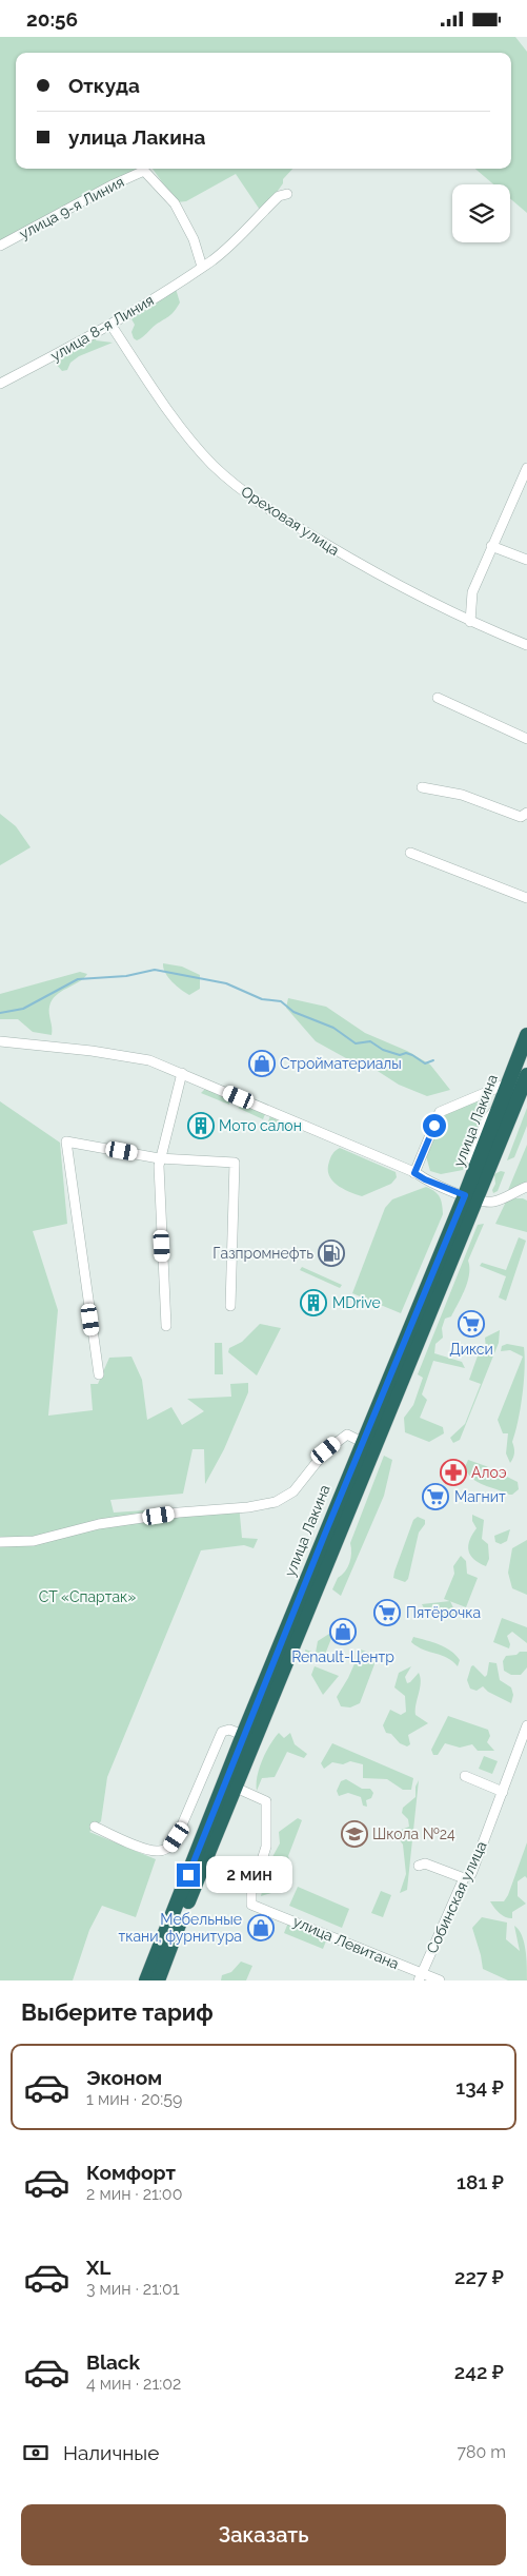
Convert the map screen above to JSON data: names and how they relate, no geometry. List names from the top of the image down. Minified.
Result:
{"streets":{"highway":["улица Лакина"],"street":["улица 9-я Линия","улица 8-я Линия","Ореховая улица","Собинская улица","улица Левитана"]},"crossings":[["улица 9-я Линия","улица 8-я Линия"],["улица 8-я Линия","Ореховая улица"],["улица Лакина","улица Левитана"],["Собинская улица","улица Левитана"]],"parks":["СТ «Спартак»"],"places":{"shop":["Стройматериалы","Renault-Центр","Мебельные ткани, фурнитура"],"building":["Мото салон","MDrive"],"fuel station":["Газпромнефть"],"supermarket":["Дикси","Магнит","Пятёрочка"],"pharmacy":["Алоэ"],"school or university":["Школа №24"]},"page":{"status":"20:56","banner":["Откуда","улица Лакина"],"bubble":"2 мин","heading":"Выберите тариф","list":[{"name":"Эконом","note":"1 мин · 20:59","value":"134 ₽"},{"name":"Комфорт","note":"2 мин · 21:00","value":"181 ₽"},{"name":"XL","note":"3 мин · 21:01","value":"227 ₽"},{"name":"Black","note":"4 мин · 21:02","value":"242 ₽"}],"pay":["Наличные","780 m"],"buttons":"Заказать"}}
